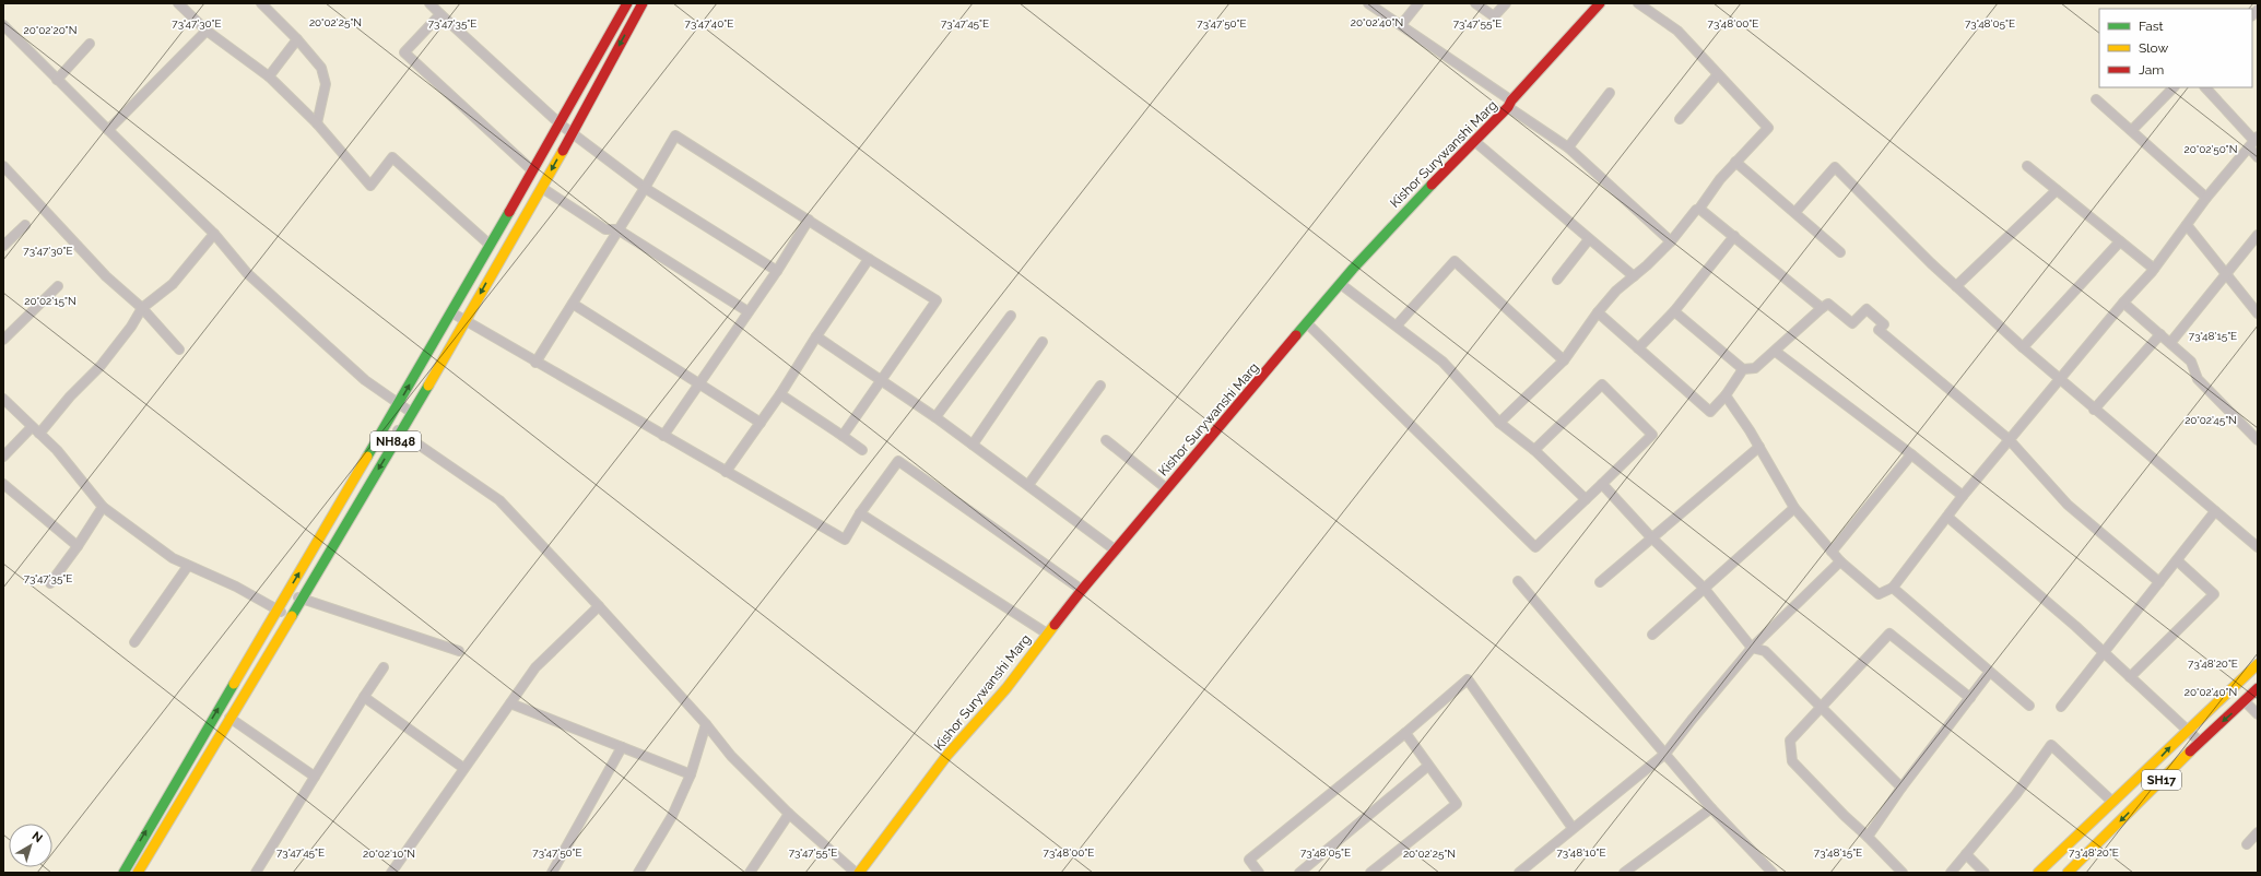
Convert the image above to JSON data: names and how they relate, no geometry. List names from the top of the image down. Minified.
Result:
{"streets":{"main road":["Kishor Surywanshi Marg","NH848","SH17"]},"legend":["Fast","Slow","Jam"],"north":"top right","coordinates":["20°02'25\"N","20°02'40\"N","73°47'30\"E","73°47'40\"E","73°47'45\"E","73°47'50\"E","73°47'55\"E","73°48'00\"E","73°48'05\"E","73°47'35\"E","20°02'20\"N","20°02'50\"N","20°02'15\"N","73°48'15\"E","20°02'45\"N","73°48'20\"E","73°48'10\"E","20°02'10\"N"]}
